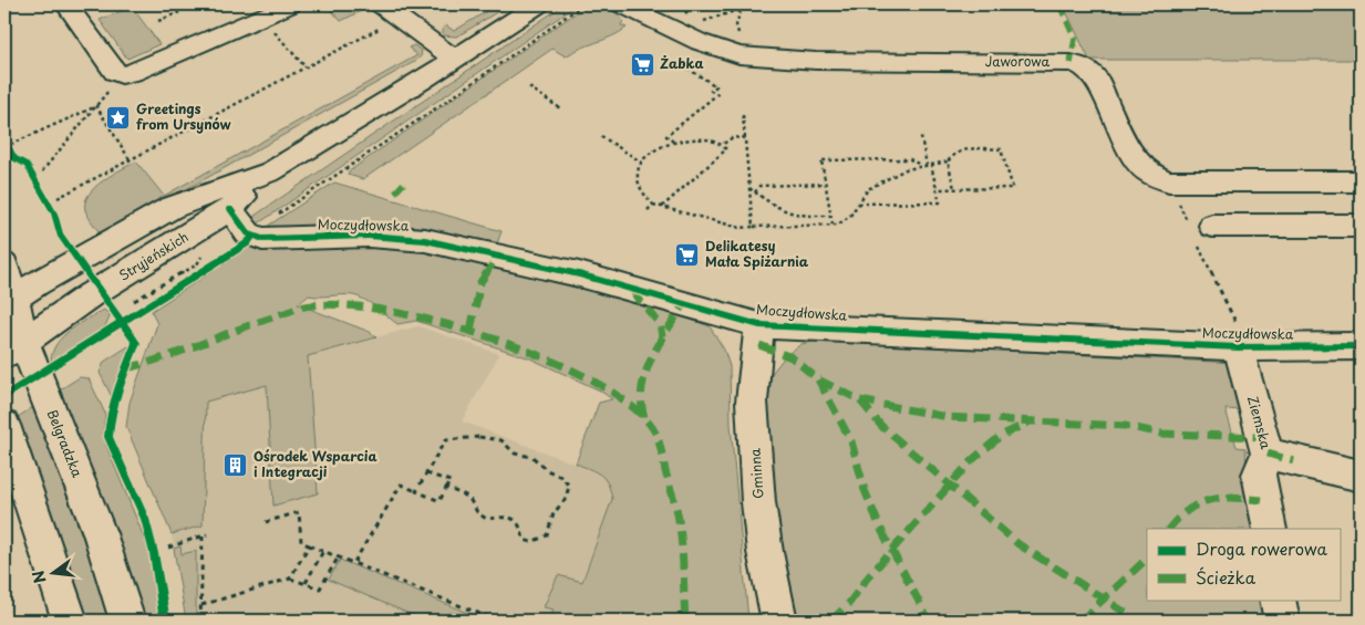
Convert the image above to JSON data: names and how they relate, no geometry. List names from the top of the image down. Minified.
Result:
{"streets":{"street":["Jaworowa","Moczydłowska","Stryjeńskich","Ziemska","Belgradzka","Gminna"]},"crossings":[["Moczydłowska","Ziemska"],["Moczydłowska","Gminna"],["Stryjeńskich","Belgradzka"]],"places":{"supermarket":["Żabka","Delikatesy Mała Spiżarnia"],"place":["Greetings from Ursynów"],"building":["Ośrodek Wsparcia i Integracji"]},"legend":["Droga rowerowa","Ścieżka"],"north":"left"}
